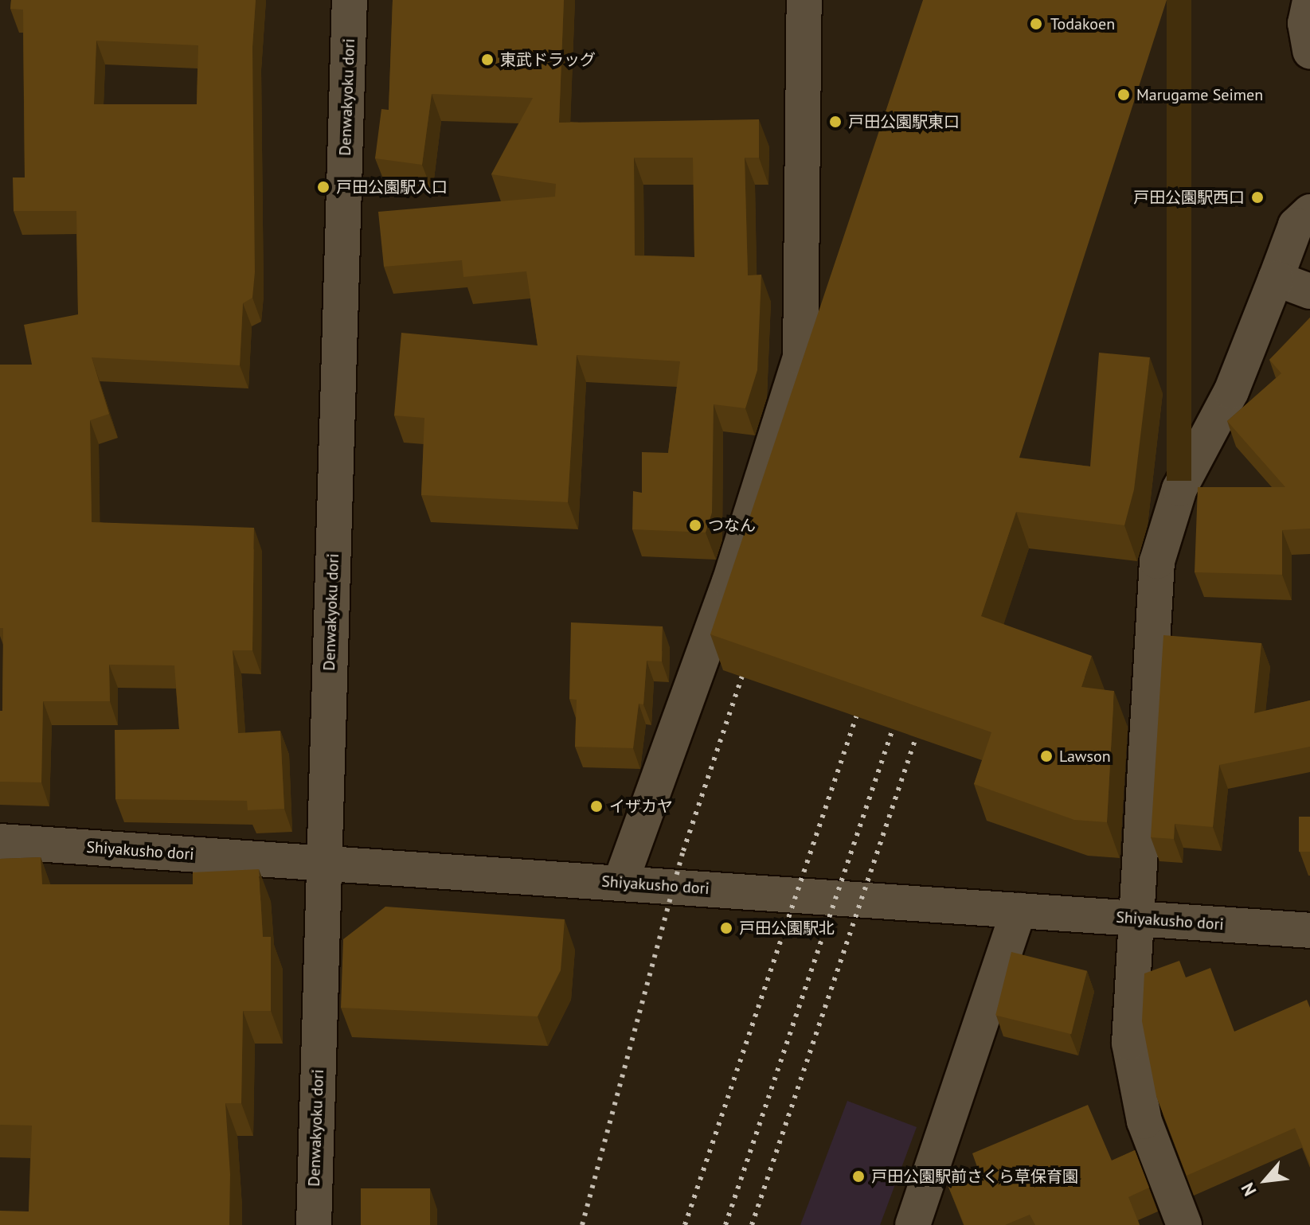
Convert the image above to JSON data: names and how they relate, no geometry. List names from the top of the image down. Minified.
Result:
{"streets":{"street":["Denwakyoku dori","Shiyakusho dori"]},"crossings":[["Denwakyoku dori","Shiyakusho dori"]],"places":["Todakoen","東武ドラッグ","Marugame Seimen","戸田公園駅東口","戸田公園駅入口","戸田公園駅西口","つなん","Lawson","イザカヤ","戸田公園駅北","戸田公園駅前さくら草保育園"],"north":"bottom left"}
